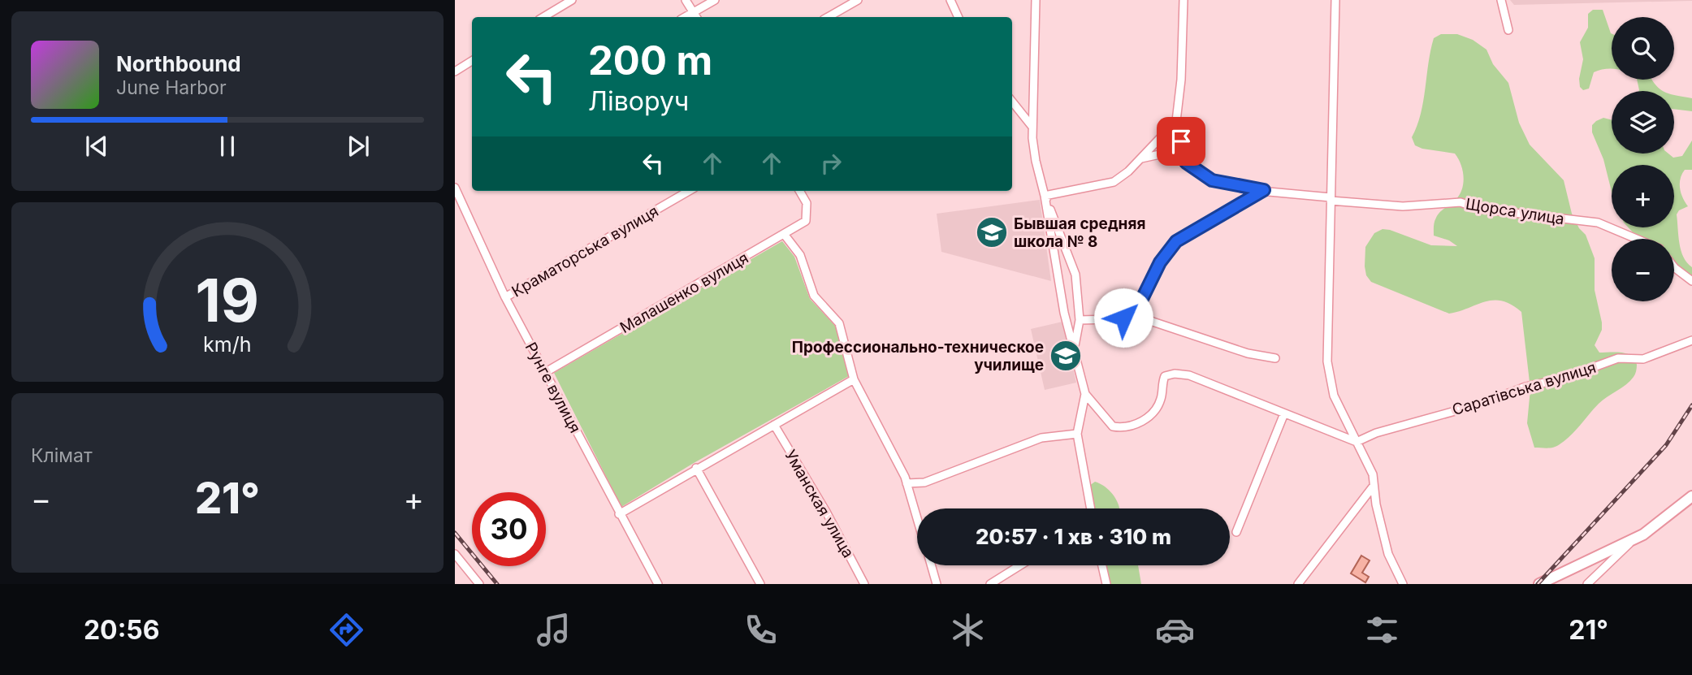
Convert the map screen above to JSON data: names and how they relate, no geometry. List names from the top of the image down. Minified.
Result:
{"streets":{"street":["Щорса улица","Краматорська вулиця","Малашенко вулиця","Рунге вулиця","Саратівська вулиця","Уманская улица"]},"crossings":[["Краматорська вулиця","Рунге вулиця"],["Малашенко вулиця","Рунге вулиця"]],"places":{"school or university":["Бывшая средняя школа № 8","Профессионально-техническое училище"]},"page":{"map_buttons":["+","−"],"turn":["200 m","Ліворуч"],"song":["Northbound","June Harbor"],"tile":"Клімат","heat":["−","21°","+"],"limit":"30","trip":"20:57 · 1 хв · 310 m","tabs":["20:56","21°"],"gauge":["19","km/h"]}}
